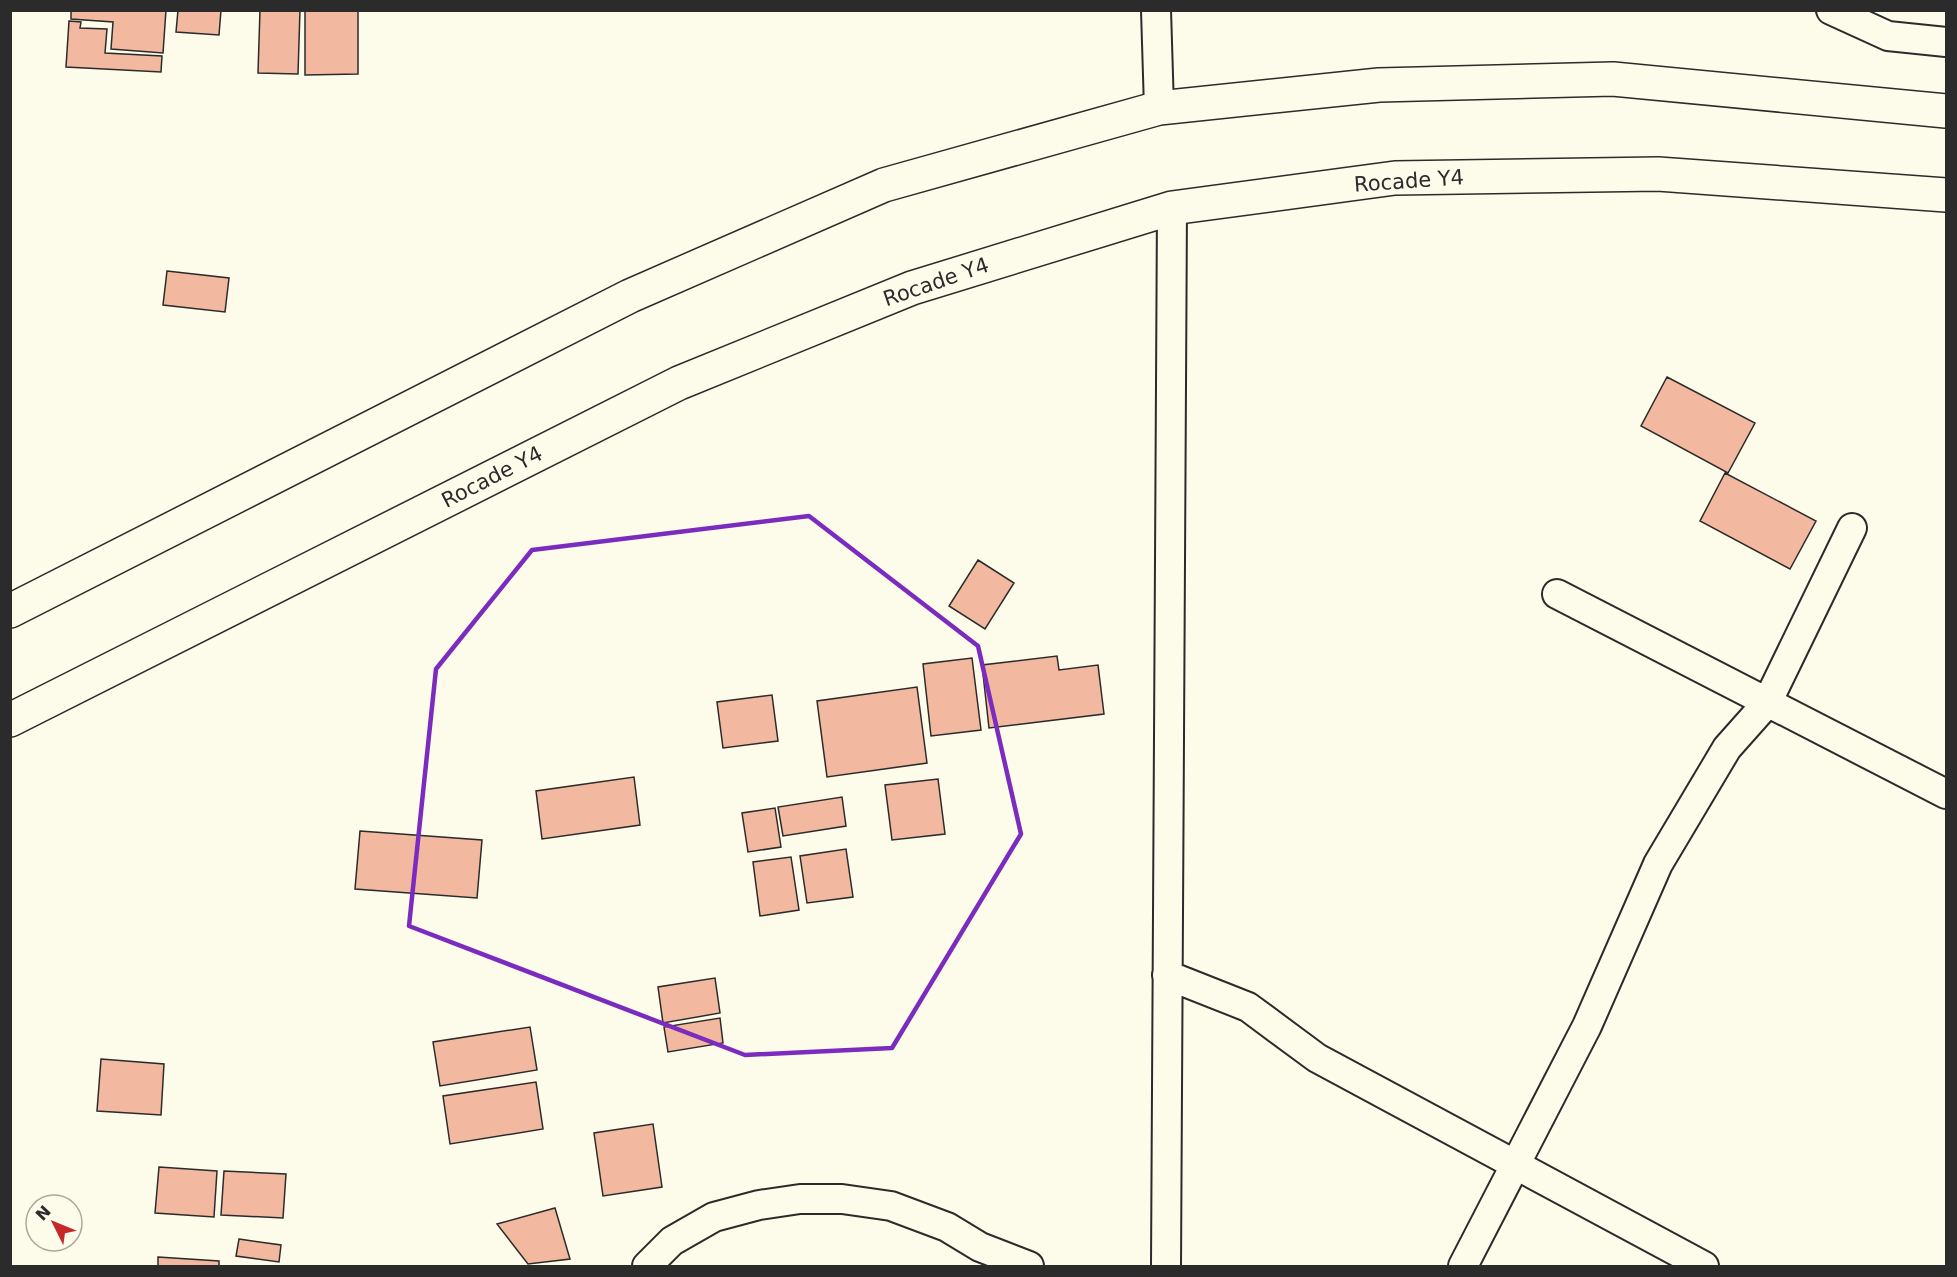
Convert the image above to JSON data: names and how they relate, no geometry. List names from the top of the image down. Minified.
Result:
{"streets":{"highway":["Rocade Y4"]},"north":"top left"}
